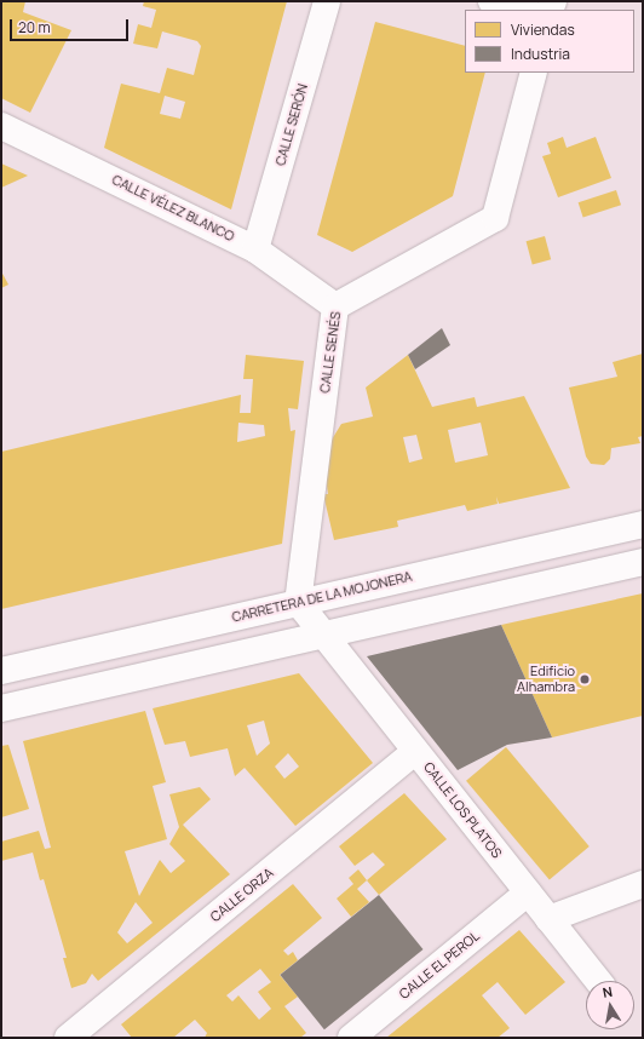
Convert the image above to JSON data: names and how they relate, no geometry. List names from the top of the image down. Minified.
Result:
{"streets":{"street":["CALLE SERÓN","CALLE VÉLEZ BLANCO","CALLE SENÉS","CARRETERA DE LA MOJONERA","CALLE LOS PLATOS","CALLE ORZA","CALLE EL PEROL"]},"crossings":[["CALLE SERÓN","CALLE VÉLEZ BLANCO"],["CALLE VÉLEZ BLANCO","CALLE SENÉS"],["CALLE SENÉS","CARRETERA DE LA MOJONERA"],["CALLE LOS PLATOS","CALLE ORZA"],["CALLE LOS PLATOS","CALLE EL PEROL"]],"places":["Edificio Alhambra"],"legend":["Viviendas","Industria"],"scale_bar":"20 m","north":"top"}
